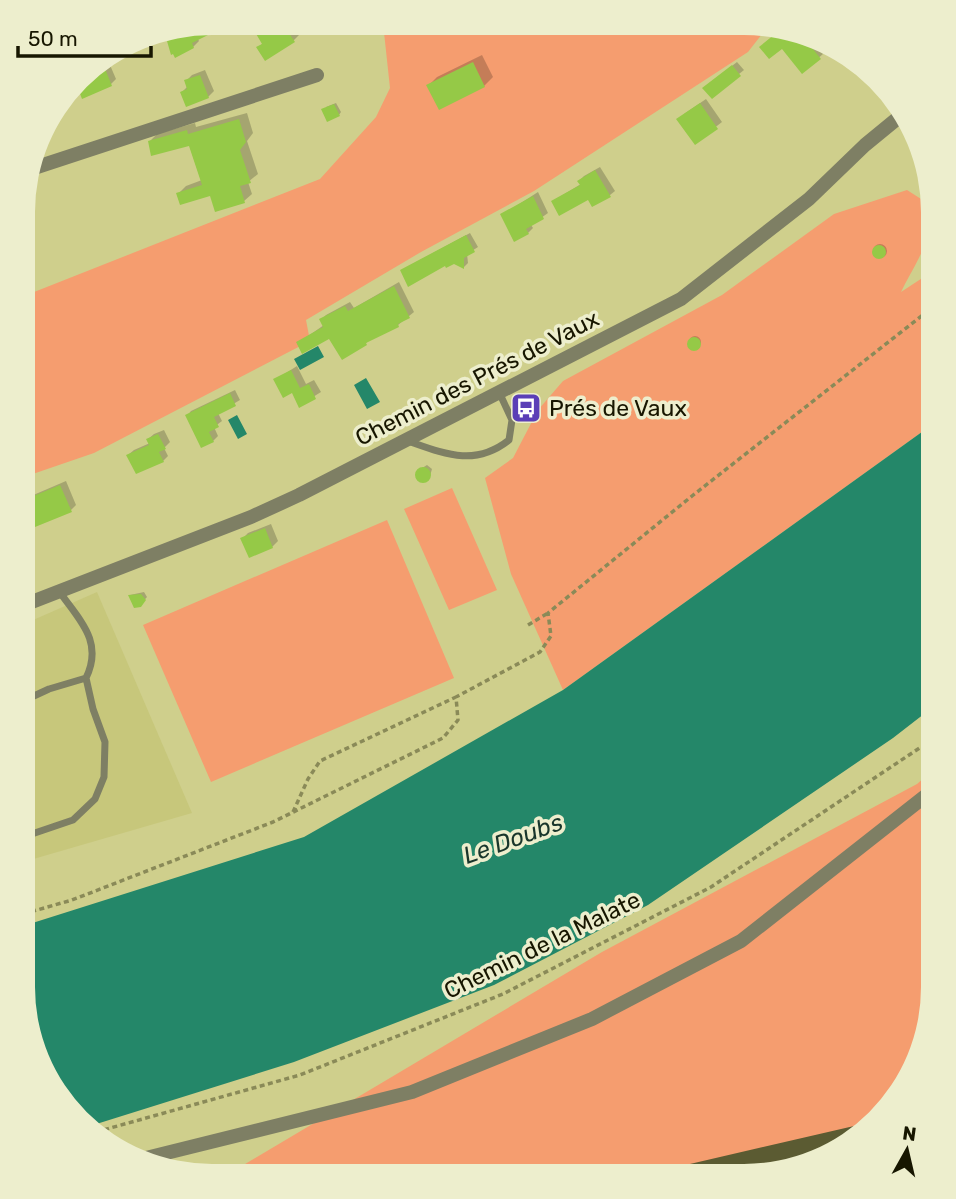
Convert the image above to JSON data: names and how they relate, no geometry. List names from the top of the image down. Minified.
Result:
{"streets":{"street":["Chemin des Prés de Vaux"],"path":["Chemin de la Malate"]},"water":["Le Doubs"],"places":{"bus stop":["Prés de Vaux"]},"scale_bar":"50 m","north":"top"}
